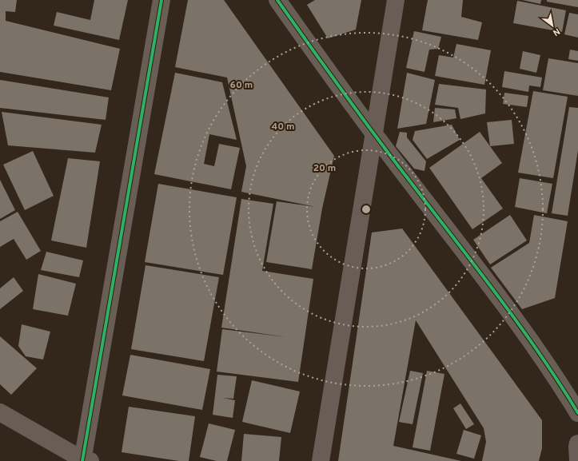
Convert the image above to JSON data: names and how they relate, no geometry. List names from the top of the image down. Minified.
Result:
{"north":"bottom right","rings":["60 m","40 m","20 m"]}
